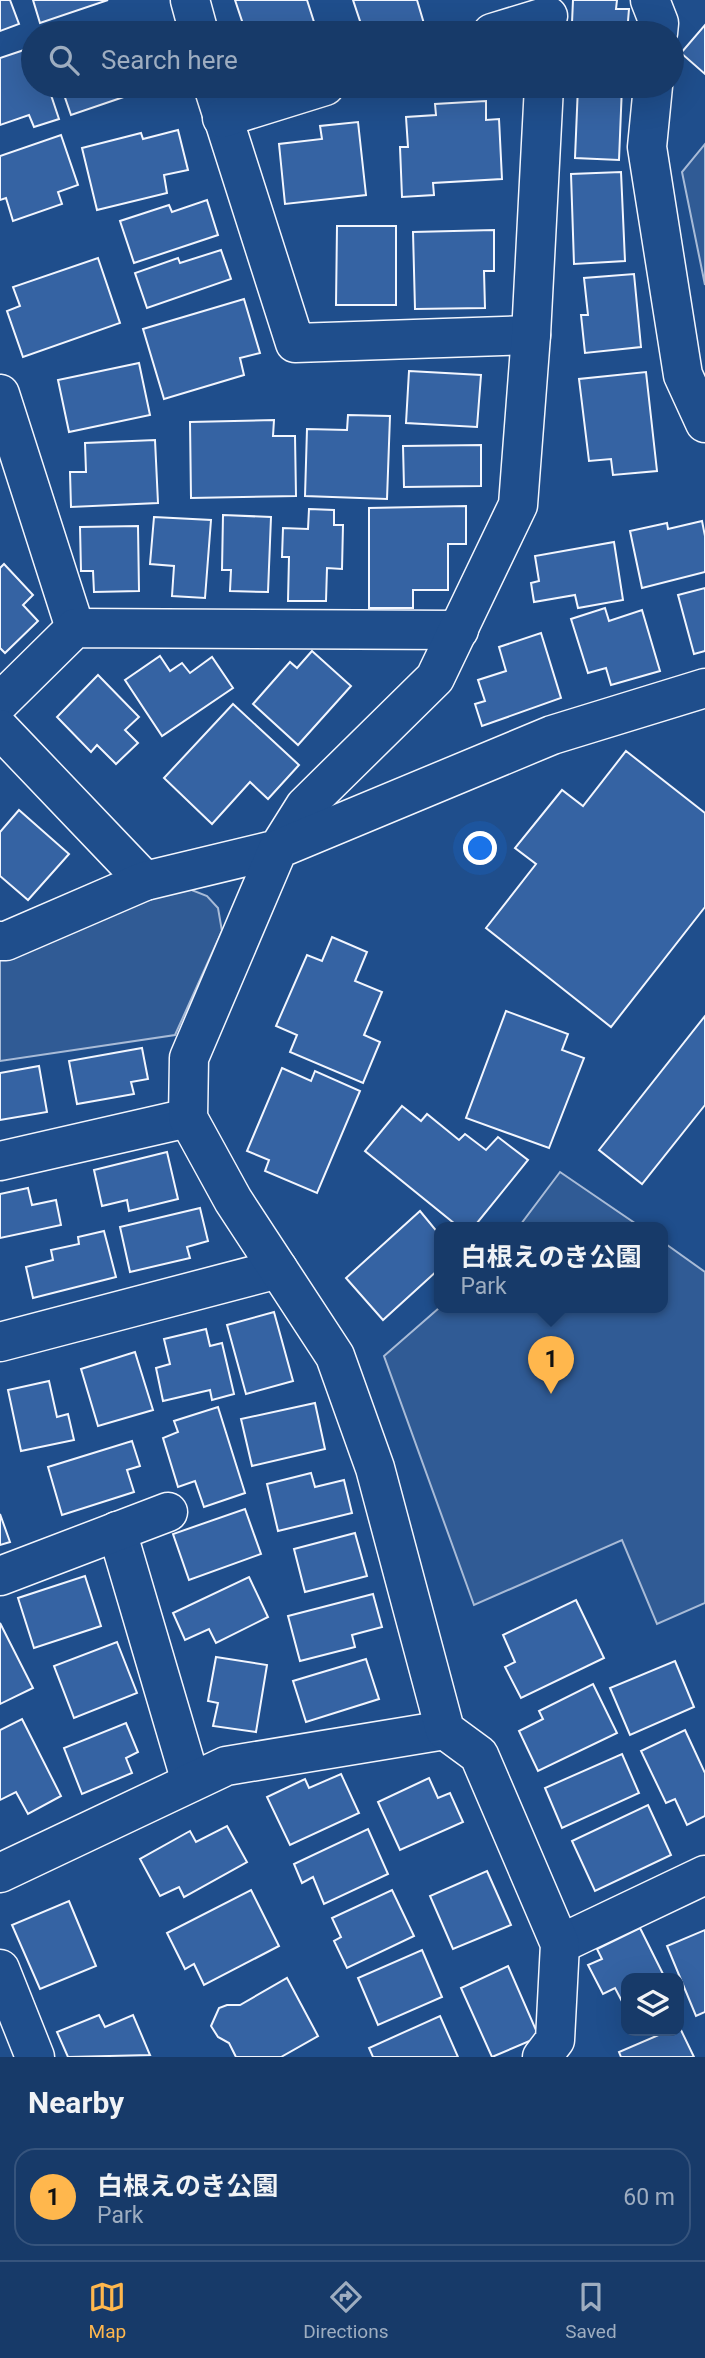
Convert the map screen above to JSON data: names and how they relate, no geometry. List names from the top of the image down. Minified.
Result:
{"page":{"search":"Search here","popup":["白根えのき公園","Park"],"pins":"1","heading":"Nearby","list":[{"mark":"1","name":"白根えのき公園","note":"Park","value":"60 m"}],"nav":["Map","Directions","Saved"]}}
